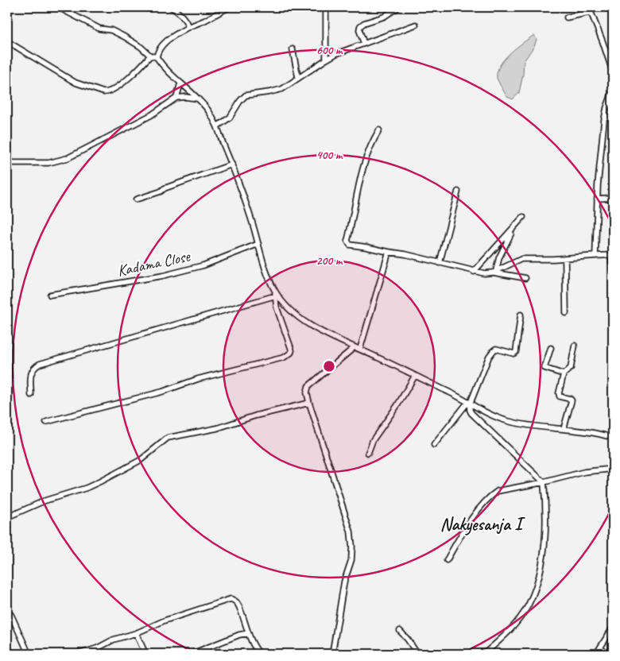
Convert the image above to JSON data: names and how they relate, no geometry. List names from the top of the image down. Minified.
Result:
{"streets":{"street":["Kadama Close"]},"districts":["Nakyesanja I"],"rings":["600 m","400 m","200 m"]}
